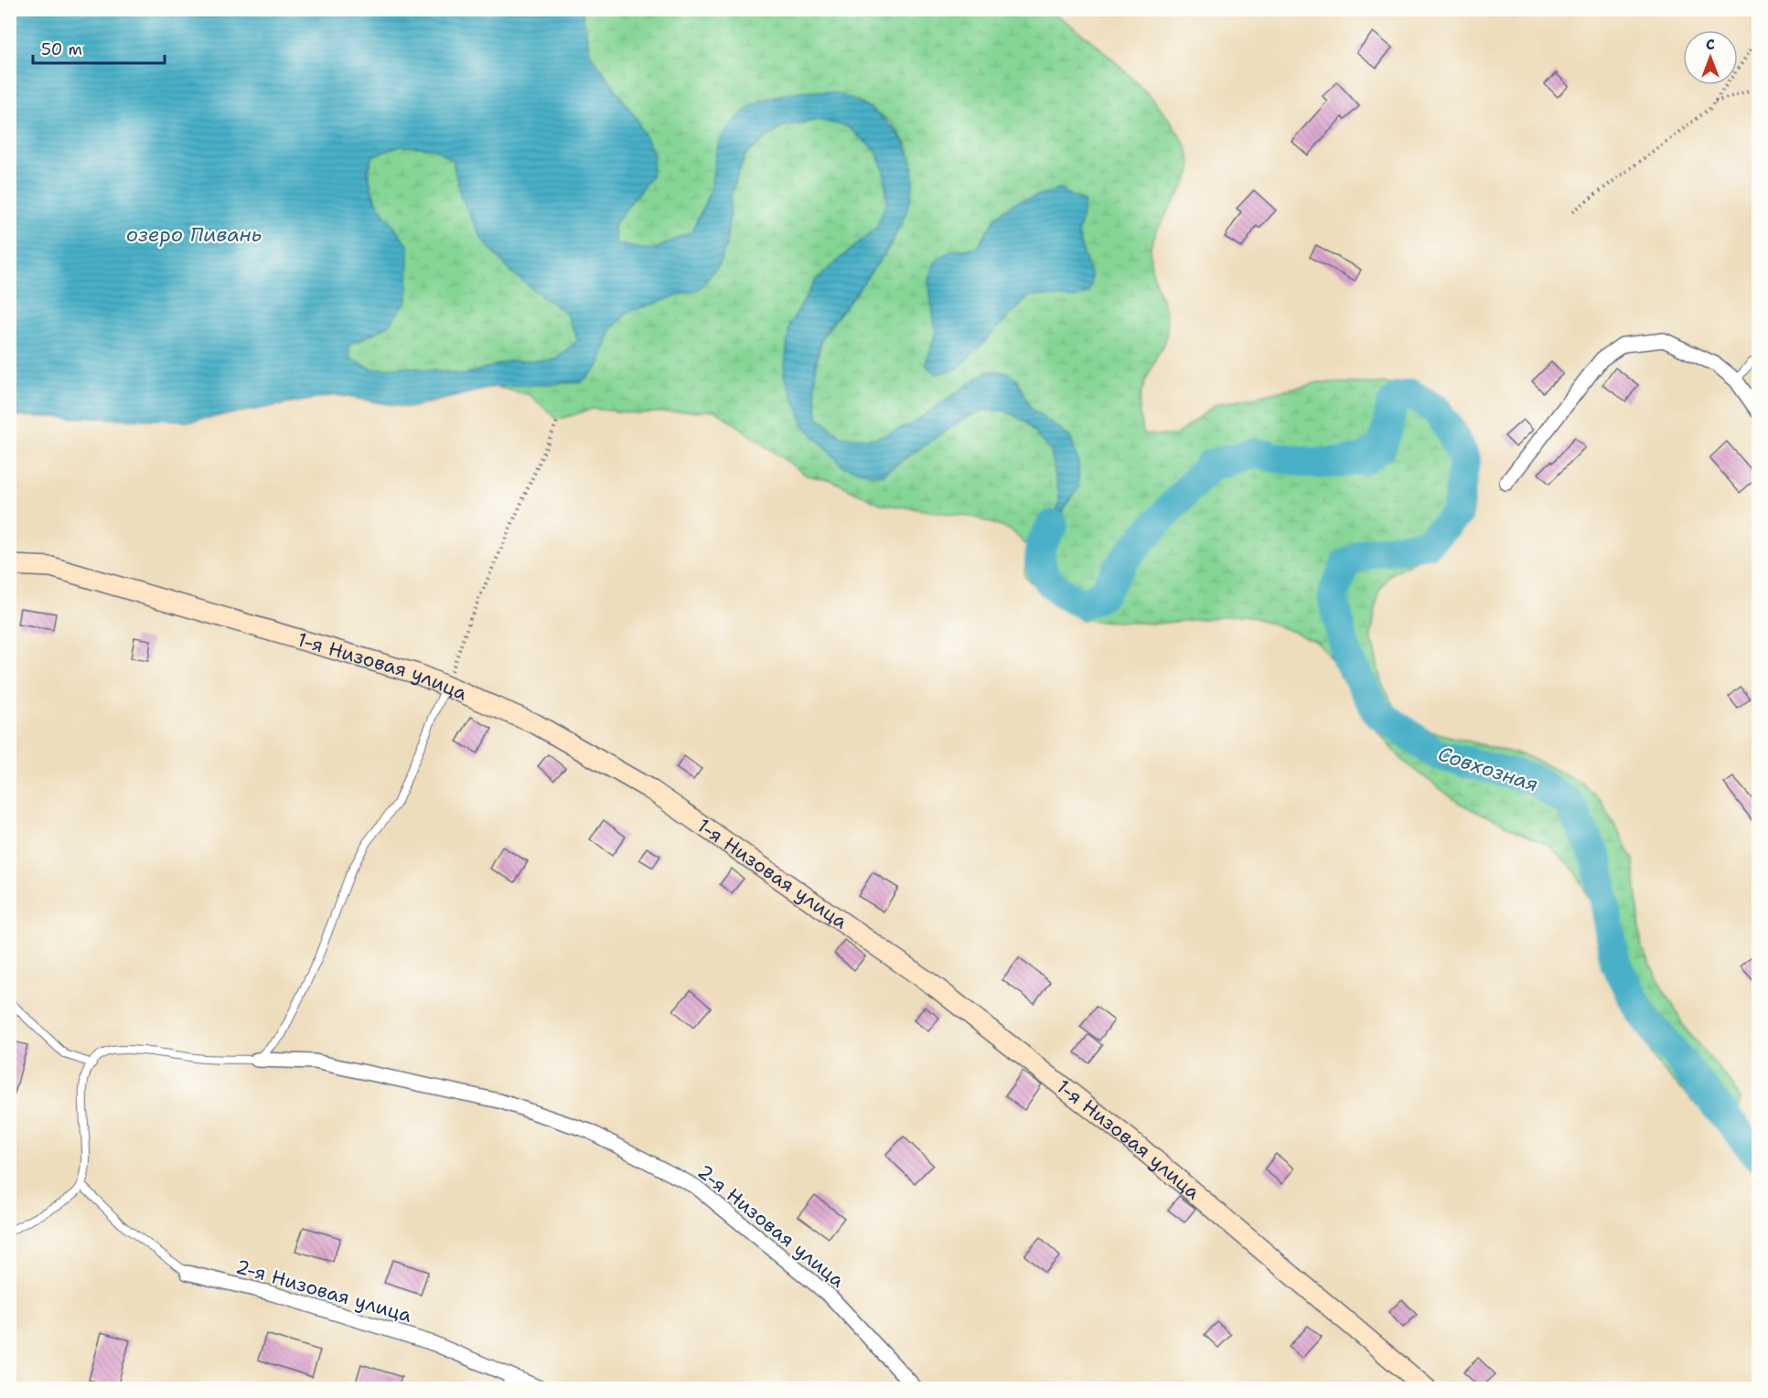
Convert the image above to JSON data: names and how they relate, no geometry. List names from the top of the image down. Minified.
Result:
{"streets":{"street":["1-я Низовая улица","2-я Низовая улица"]},"water":["озеро Пивань","Совхозная"],"scale_bar":"50 m","north":"top"}
